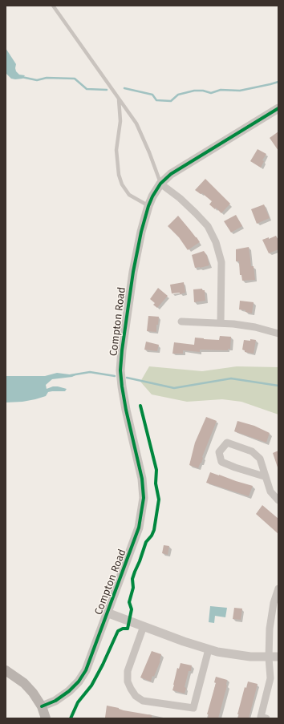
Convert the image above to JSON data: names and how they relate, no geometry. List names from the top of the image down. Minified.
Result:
{"streets":{"street":["Compton Road"]}}
